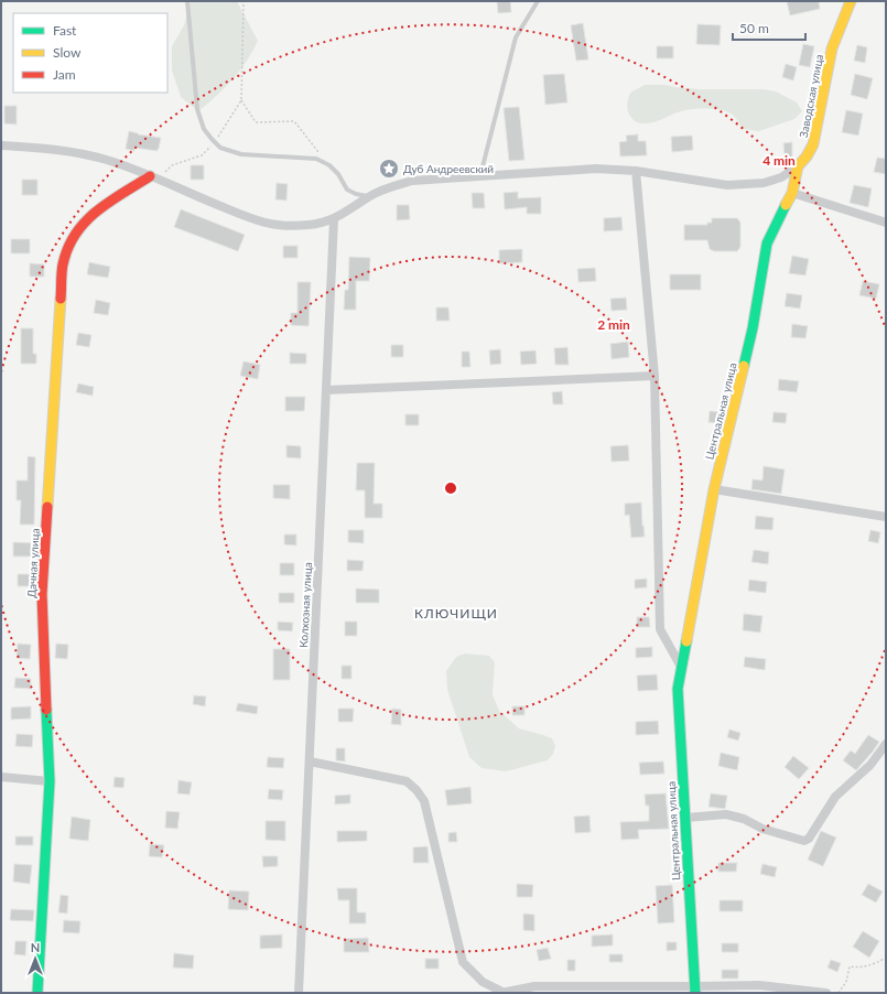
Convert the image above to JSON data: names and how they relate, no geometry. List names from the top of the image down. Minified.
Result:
{"streets":{"street":["Заводская улица","Центральная улица","Дачная улица","Колхозная улица"]},"crossings":[["Заводская улица","Центральная улица"]],"districts":["КЛЮЧИЩИ"],"places":{"place":["Дуб Андреевский"]},"legend":["Fast","Slow","Jam"],"scale_bar":"50 m","north":"top","rings":["4 min","2 min"]}
